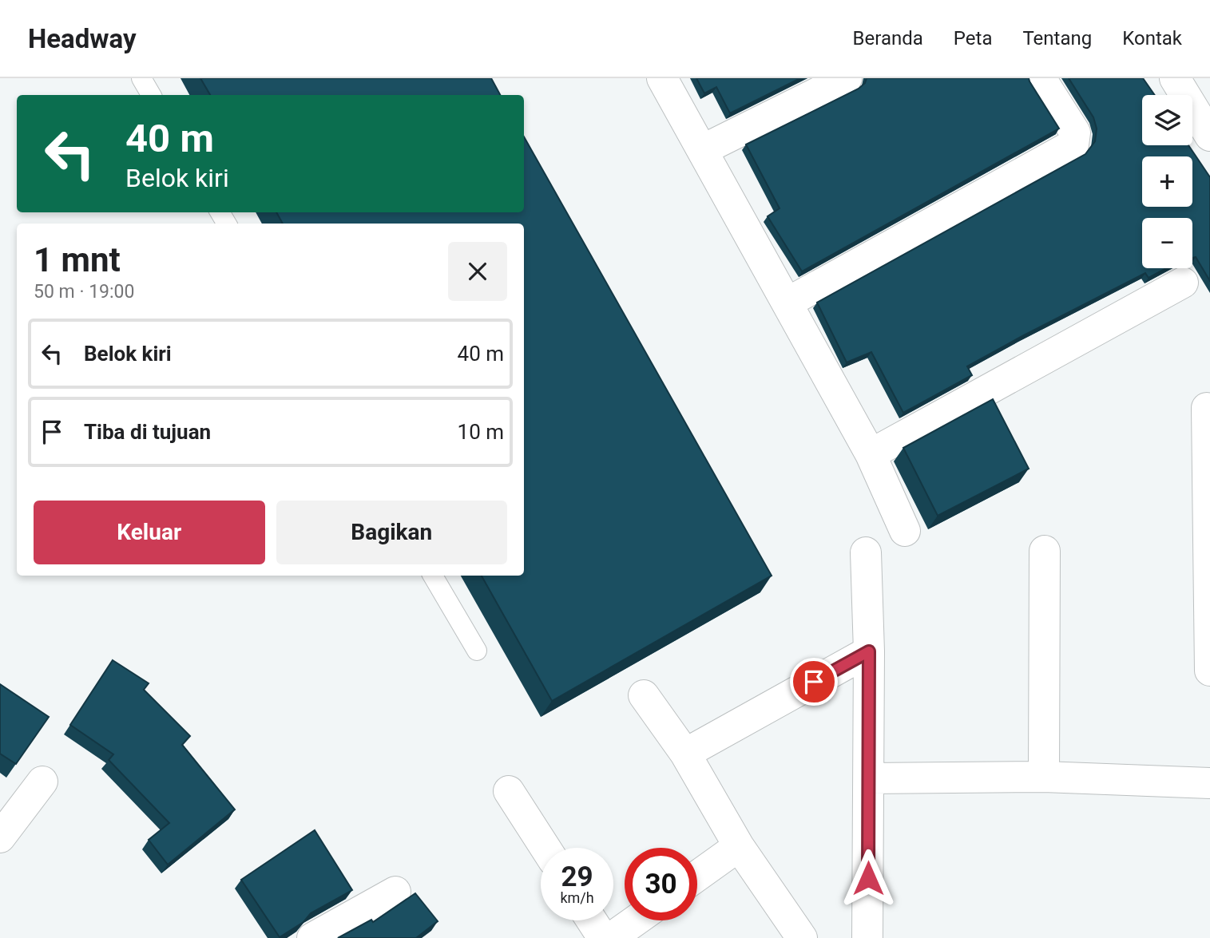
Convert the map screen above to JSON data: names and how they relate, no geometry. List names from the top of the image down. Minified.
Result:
{"page":{"header":"Headway","nav":["Beranda","Peta","Tentang","Kontak"],"map_buttons":["+","−"],"turn":["40 m","Belok kiri"],"heading":["1 mnt","50 m · 19:00"],"list":[{"name":"Belok kiri","value":"40 m"},{"name":"Tiba di tujuan","value":"10 m"}],"buttons":["Keluar","Bagikan"],"speed":"29 km/h","limit":"30"}}
